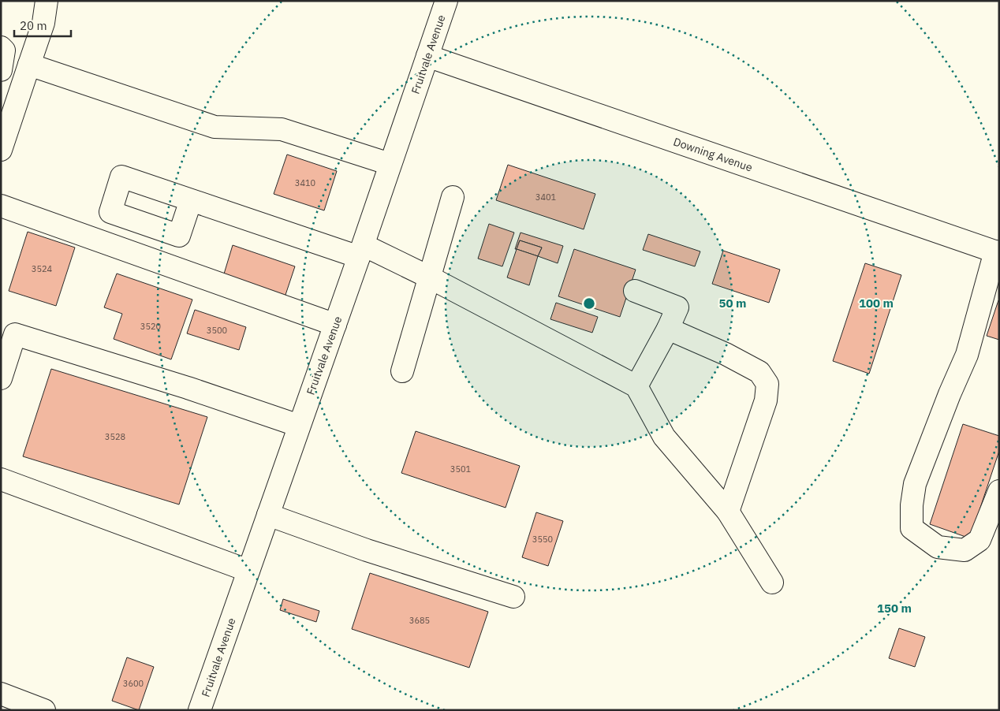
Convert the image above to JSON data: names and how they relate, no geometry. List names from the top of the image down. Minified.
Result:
{"streets":{"main road":["Fruitvale Avenue","Downing Avenue"]},"crossings":[["Fruitvale Avenue","Downing Avenue"]],"house_numbers":["3410","3401","3524","3520","3500","3528","3501","3550","3685","3600"],"scale_bar":"20 m","rings":["50 m","100 m","150 m"]}
